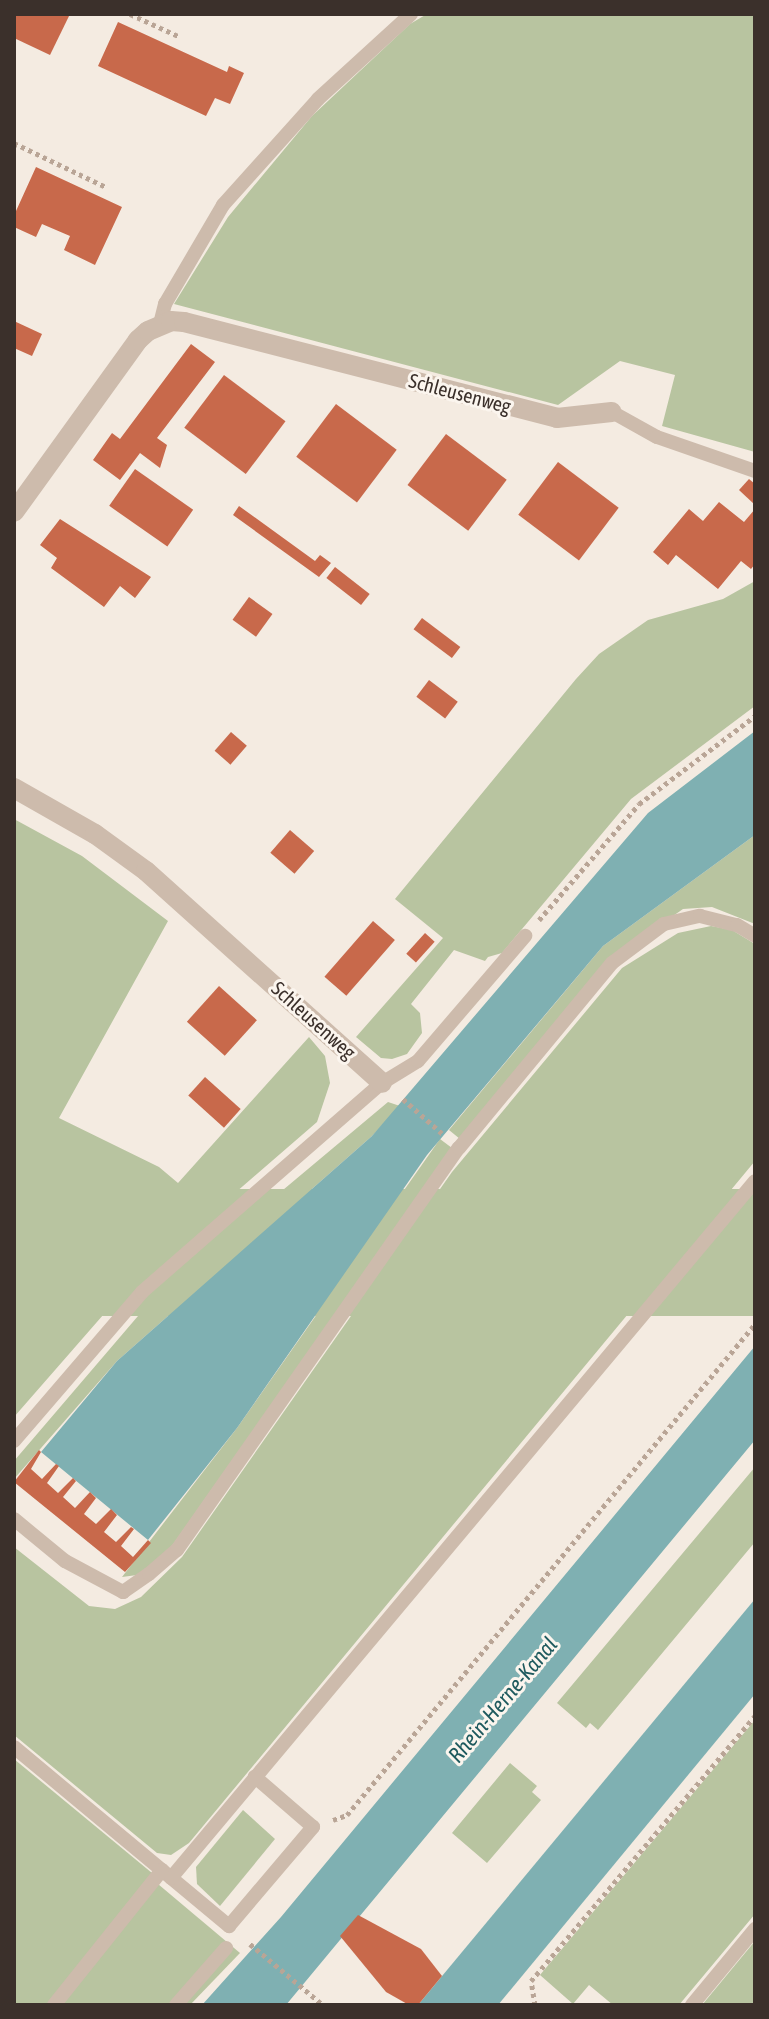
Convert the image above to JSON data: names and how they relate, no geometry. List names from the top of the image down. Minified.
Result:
{"streets":{"street":["Schleusenweg"]},"water":["Rhein-Herne-Kanal"]}
